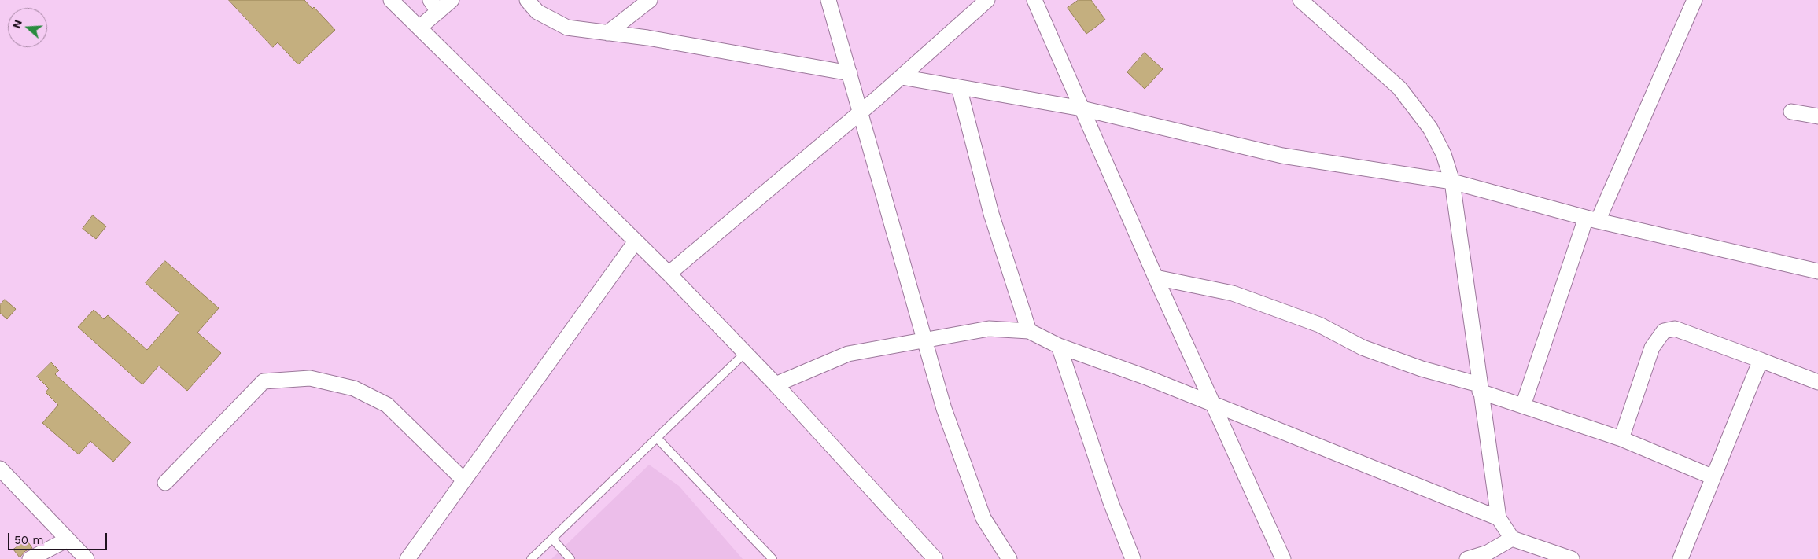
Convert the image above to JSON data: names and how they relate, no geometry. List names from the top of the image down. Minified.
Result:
{"scale_bar":"50 m","north":"left"}
